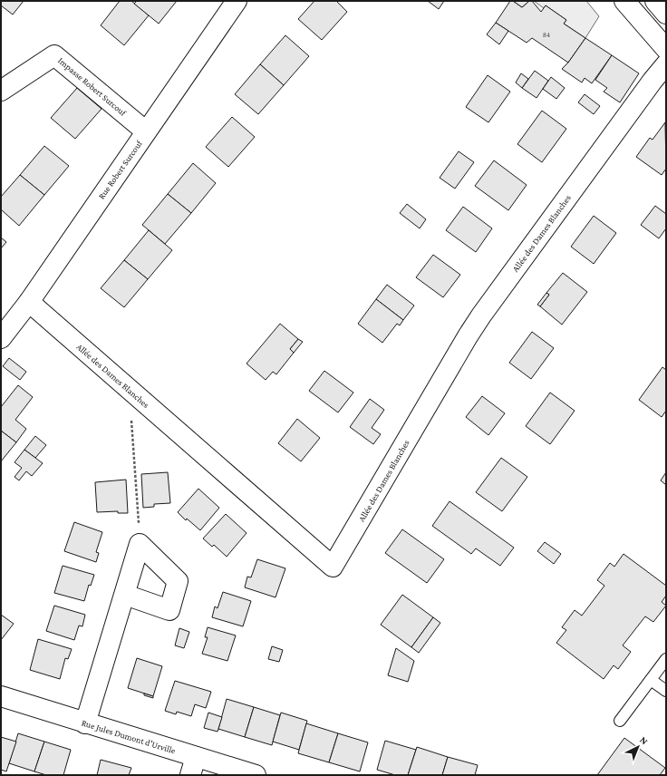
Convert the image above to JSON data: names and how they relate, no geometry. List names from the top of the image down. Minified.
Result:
{"streets":{"street":["Impasse Robert Surcouf","Rue Robert Surcouf","Allée des Dames Blanches","Rue Jules Dumont d'Urville"]},"crossings":[["Impasse Robert Surcouf","Rue Robert Surcouf"],["Rue Robert Surcouf","Allée des Dames Blanches"]],"house_numbers":["84"],"north":"top right"}
